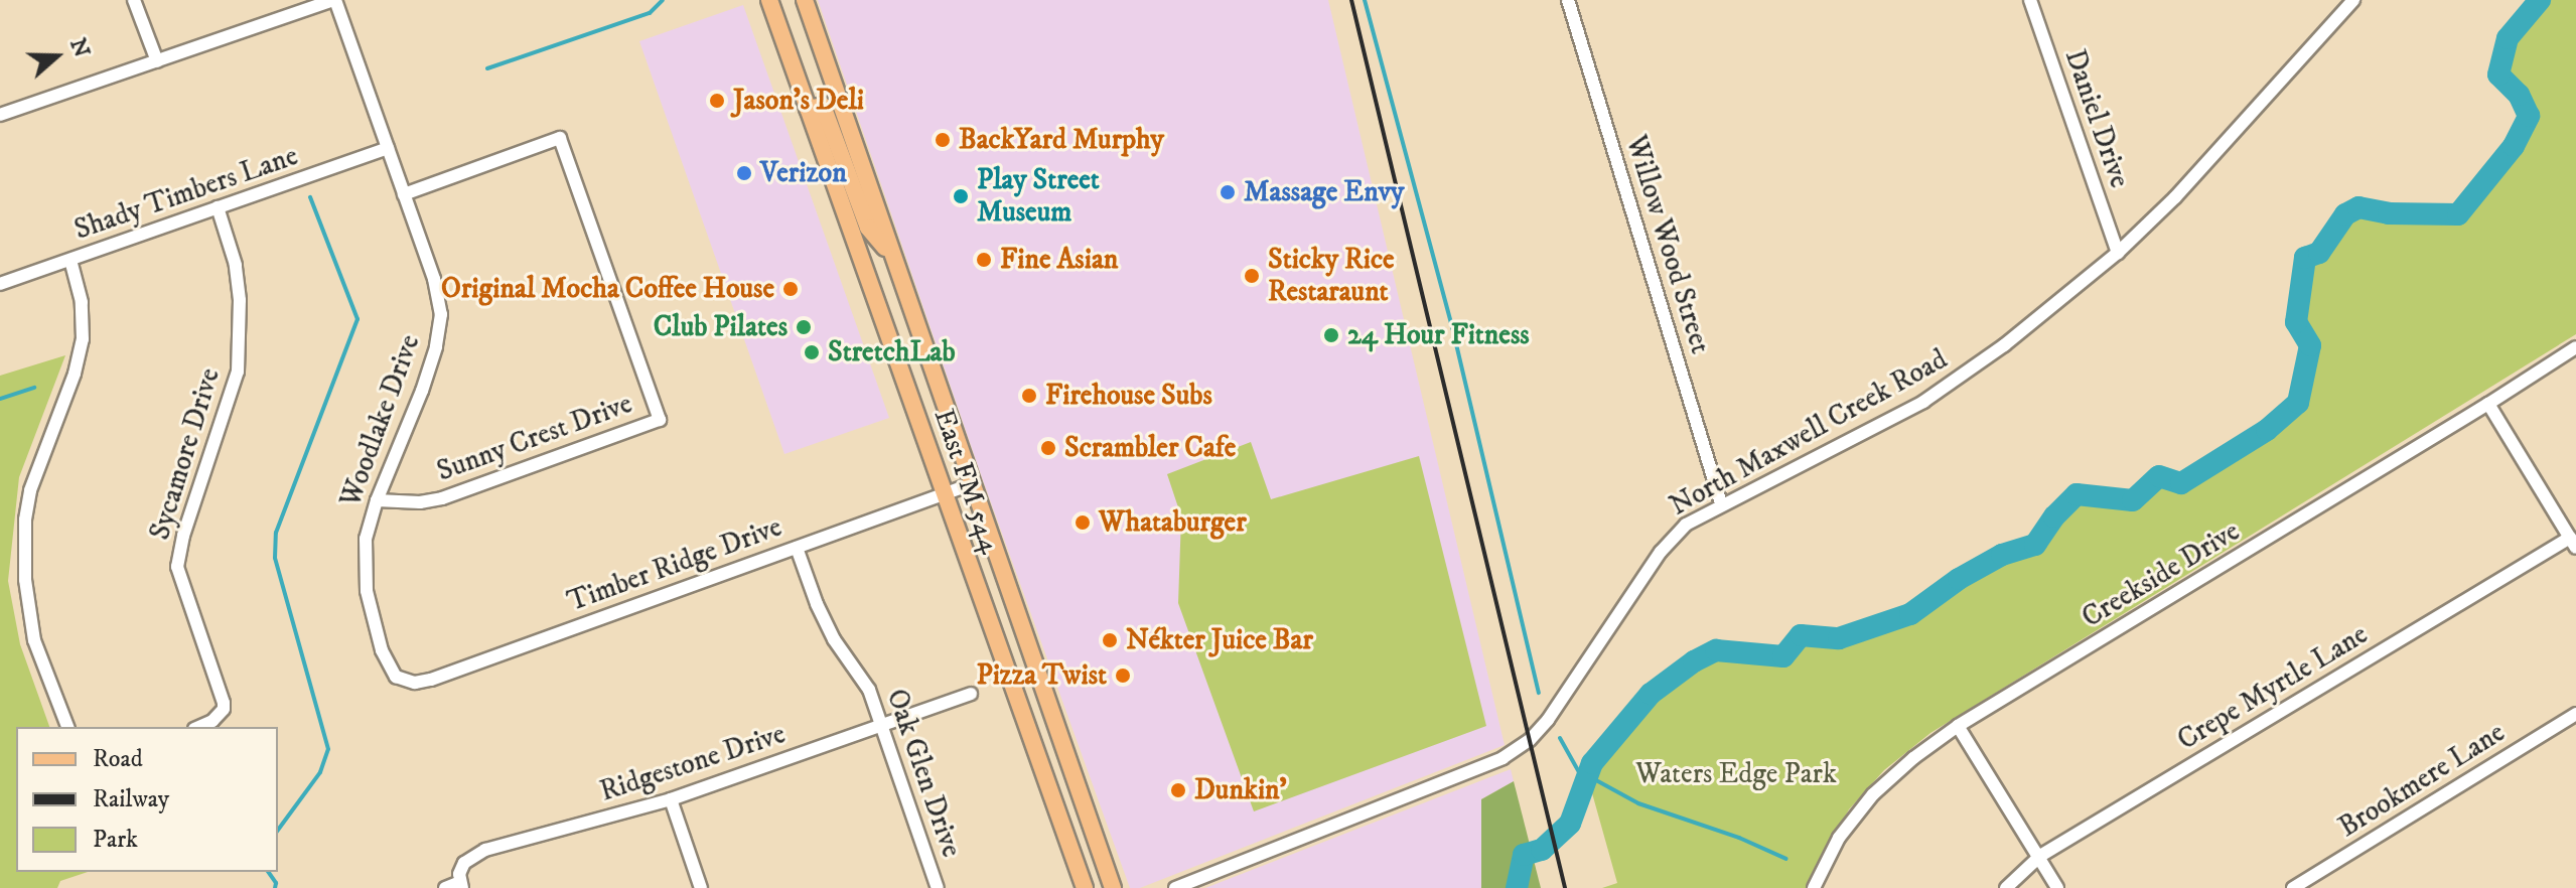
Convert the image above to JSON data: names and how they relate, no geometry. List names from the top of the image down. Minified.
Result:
{"streets":{"main road":["East FM 544"],"street":["Daniel Drive","Shady Timbers Lane","Willow Wood Street","Woodlake Drive","North Maxwell Creek Road","Sunny Crest Drive","Sycamore Drive","Timber Ridge Drive","Creekside Drive","Crepe Myrtle Lane","Ridgestone Drive","Oak Glen Drive","Brookmere Lane"]},"crossings":[["Daniel Drive","North Maxwell Creek Road"],["Shady Timbers Lane","Woodlake Drive"],["Shady Timbers Lane","Sycamore Drive"],["Willow Wood Street","North Maxwell Creek Road"],["Woodlake Drive","Sunny Crest Drive"],["Woodlake Drive","Timber Ridge Drive"],["East FM 544","Timber Ridge Drive"],["Timber Ridge Drive","Oak Glen Drive"],["Ridgestone Drive","Oak Glen Drive"]],"parks":["Waters Edge Park"],"places":["Jason's Deli","BackYard Murphy","Verizon","Massage Envy","Play Street Museum","Fine Asian","Sticky Rice Restaraunt","Original Mocha Coffee House","Club Pilates","24 Hour Fitness","StretchLab","Firehouse Subs","Scrambler Cafe","Whataburger","Nékter Juice Bar","Pizza Twist","Dunkin'"],"legend":["Road","Railway","Park"],"north":"right"}
